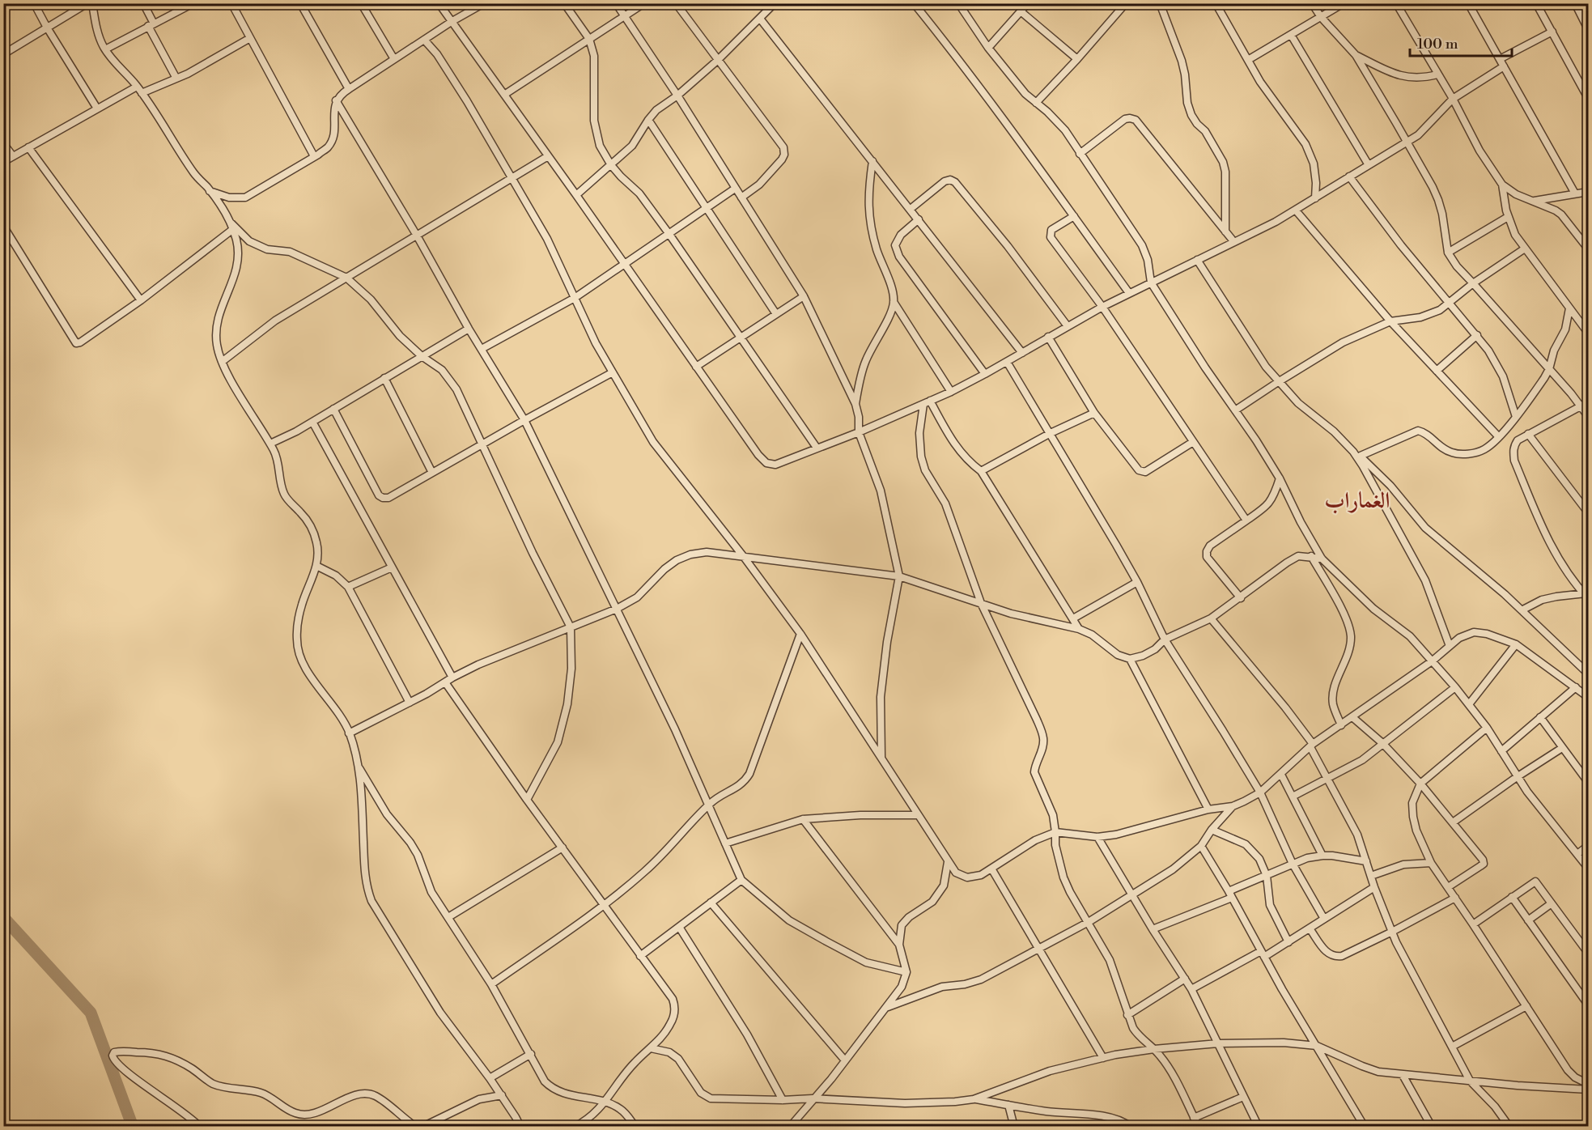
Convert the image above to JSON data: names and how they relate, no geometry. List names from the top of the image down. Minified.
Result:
{"districts":["الغماراب"],"scale_bar":"100 m"}
